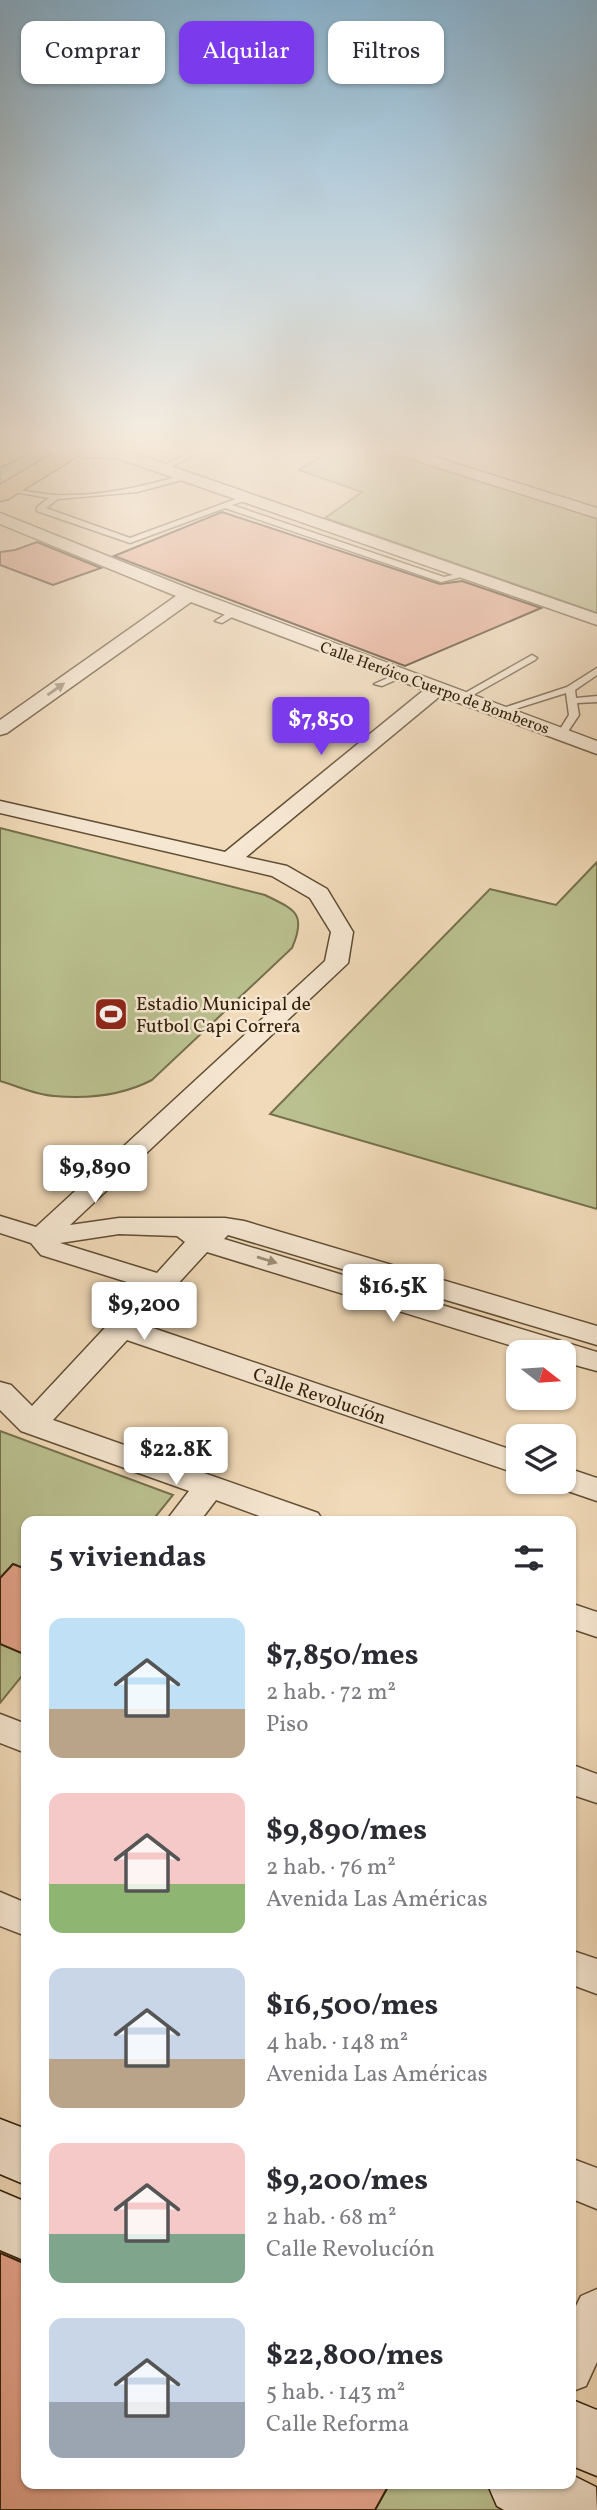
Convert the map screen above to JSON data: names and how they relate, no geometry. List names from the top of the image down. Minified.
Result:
{"streets":{"street":["Calle Heróico Cuerpo de Bomberos","Calle Revolucíón"]},"places":{"sports":["Estadio Municipal de Futbol Capi Correra"]},"north":"right","page":{"chip":["Comprar","Alquilar","Filtros"],"price":["$7,850","$9,890","$16.5K","$9,200","$22.8K"],"heading":"5 viviendas","list":[{"name":"$7,850/mes","note":"2 hab. · 72 m² · Piso"},{"name":"$9,890/mes","note":"2 hab. · 76 m² · Avenida Las Américas"},{"name":"$16,500/mes","note":"4 hab. · 148 m² · Avenida Las Américas"},{"name":"$9,200/mes","note":"2 hab. · 68 m² · Calle Revolucíón"},{"name":"$22,800/mes","note":"5 hab. · 143 m² · Calle Reforma"}]}}
